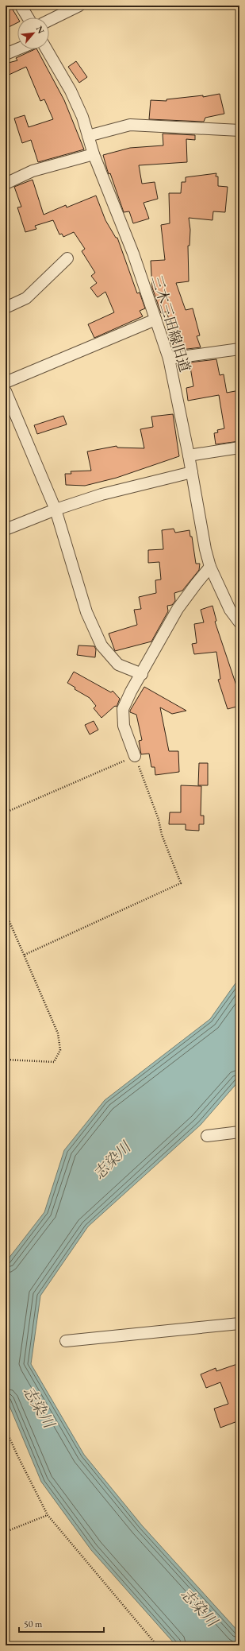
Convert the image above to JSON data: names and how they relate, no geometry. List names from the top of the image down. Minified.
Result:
{"streets":{"street":["三木三田線旧道"]},"water":["志染川"],"scale_bar":"50 m","north":"top right"}
